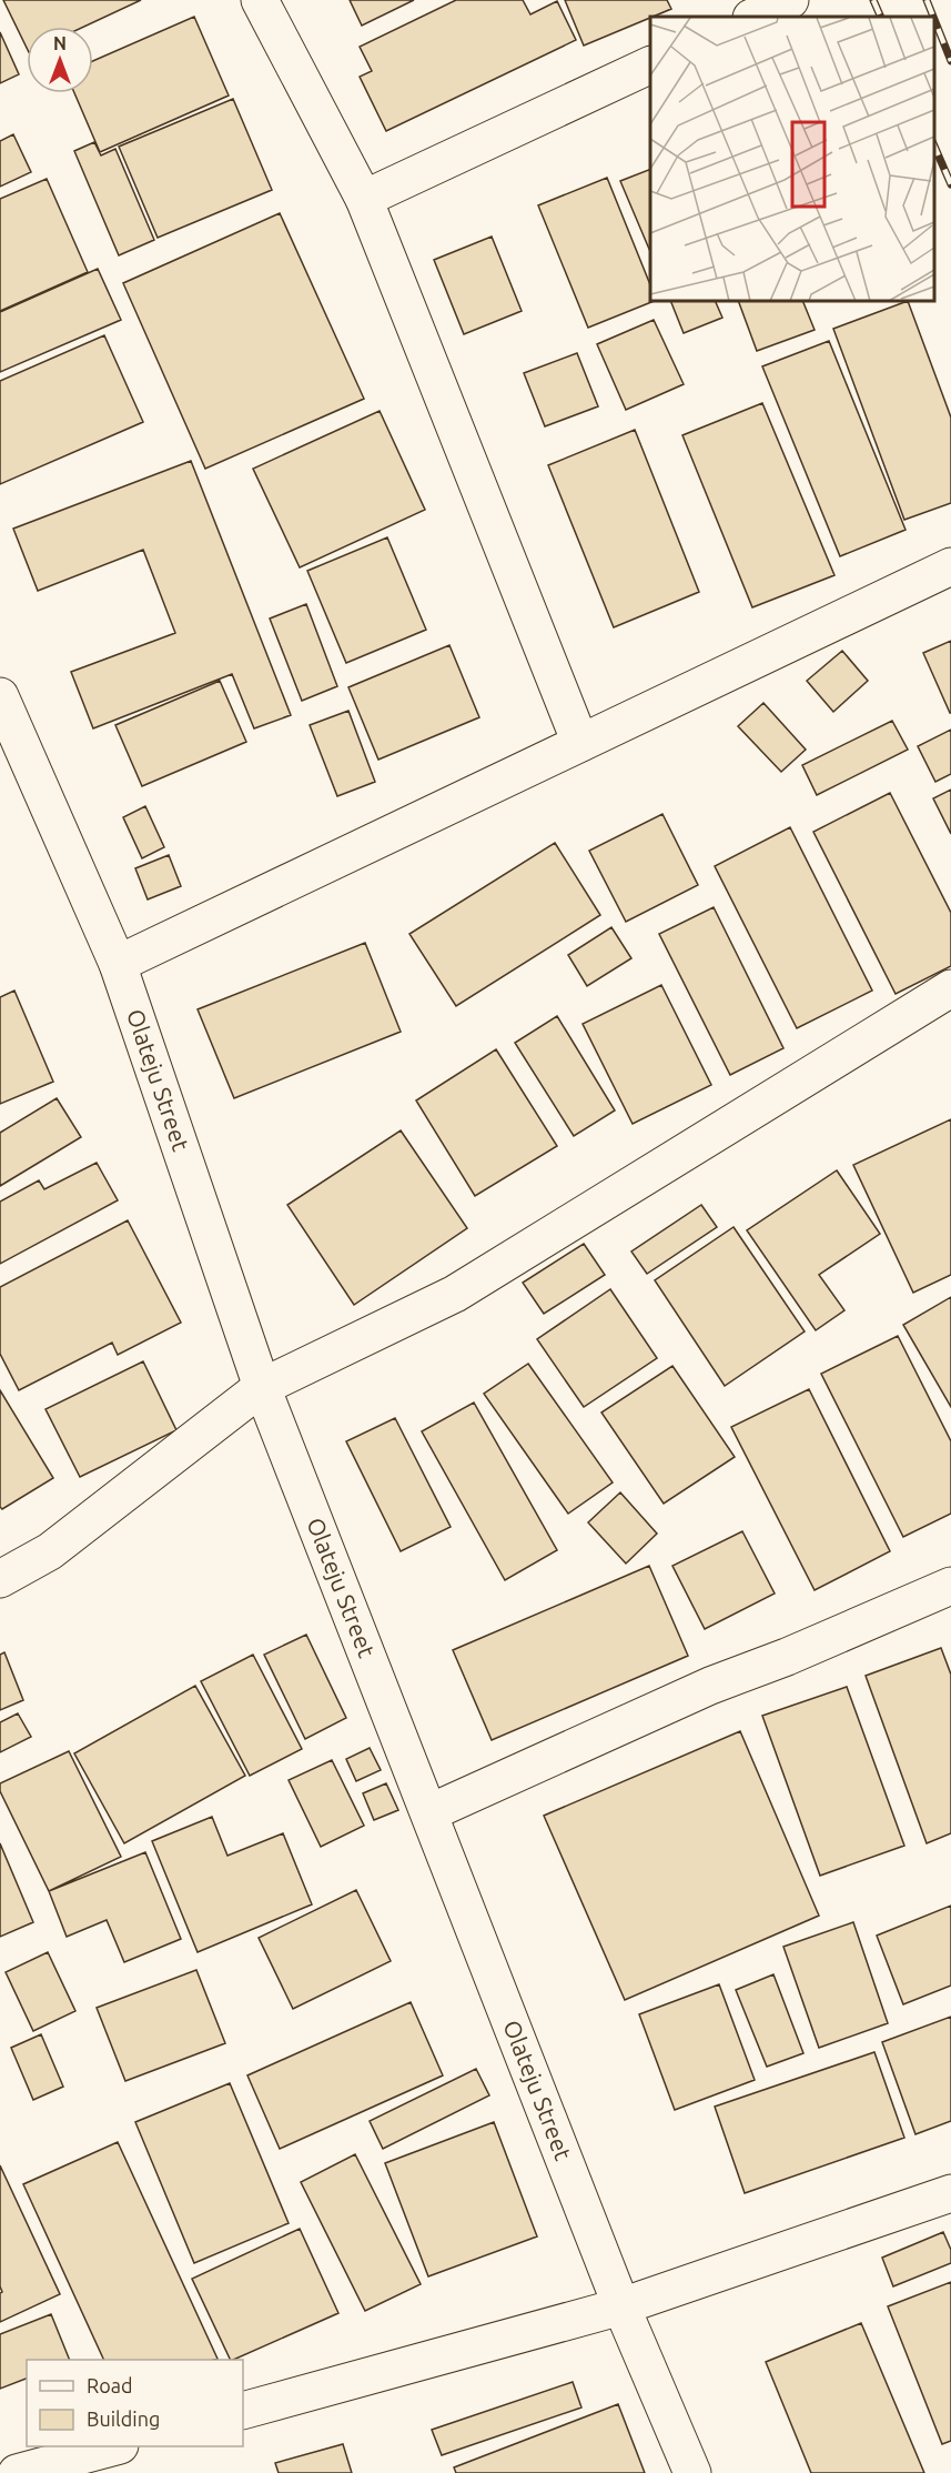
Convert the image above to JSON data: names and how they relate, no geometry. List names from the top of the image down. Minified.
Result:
{"streets":{"street":["Olateju Street"]},"legend":["Road","Building"],"north":"top"}
